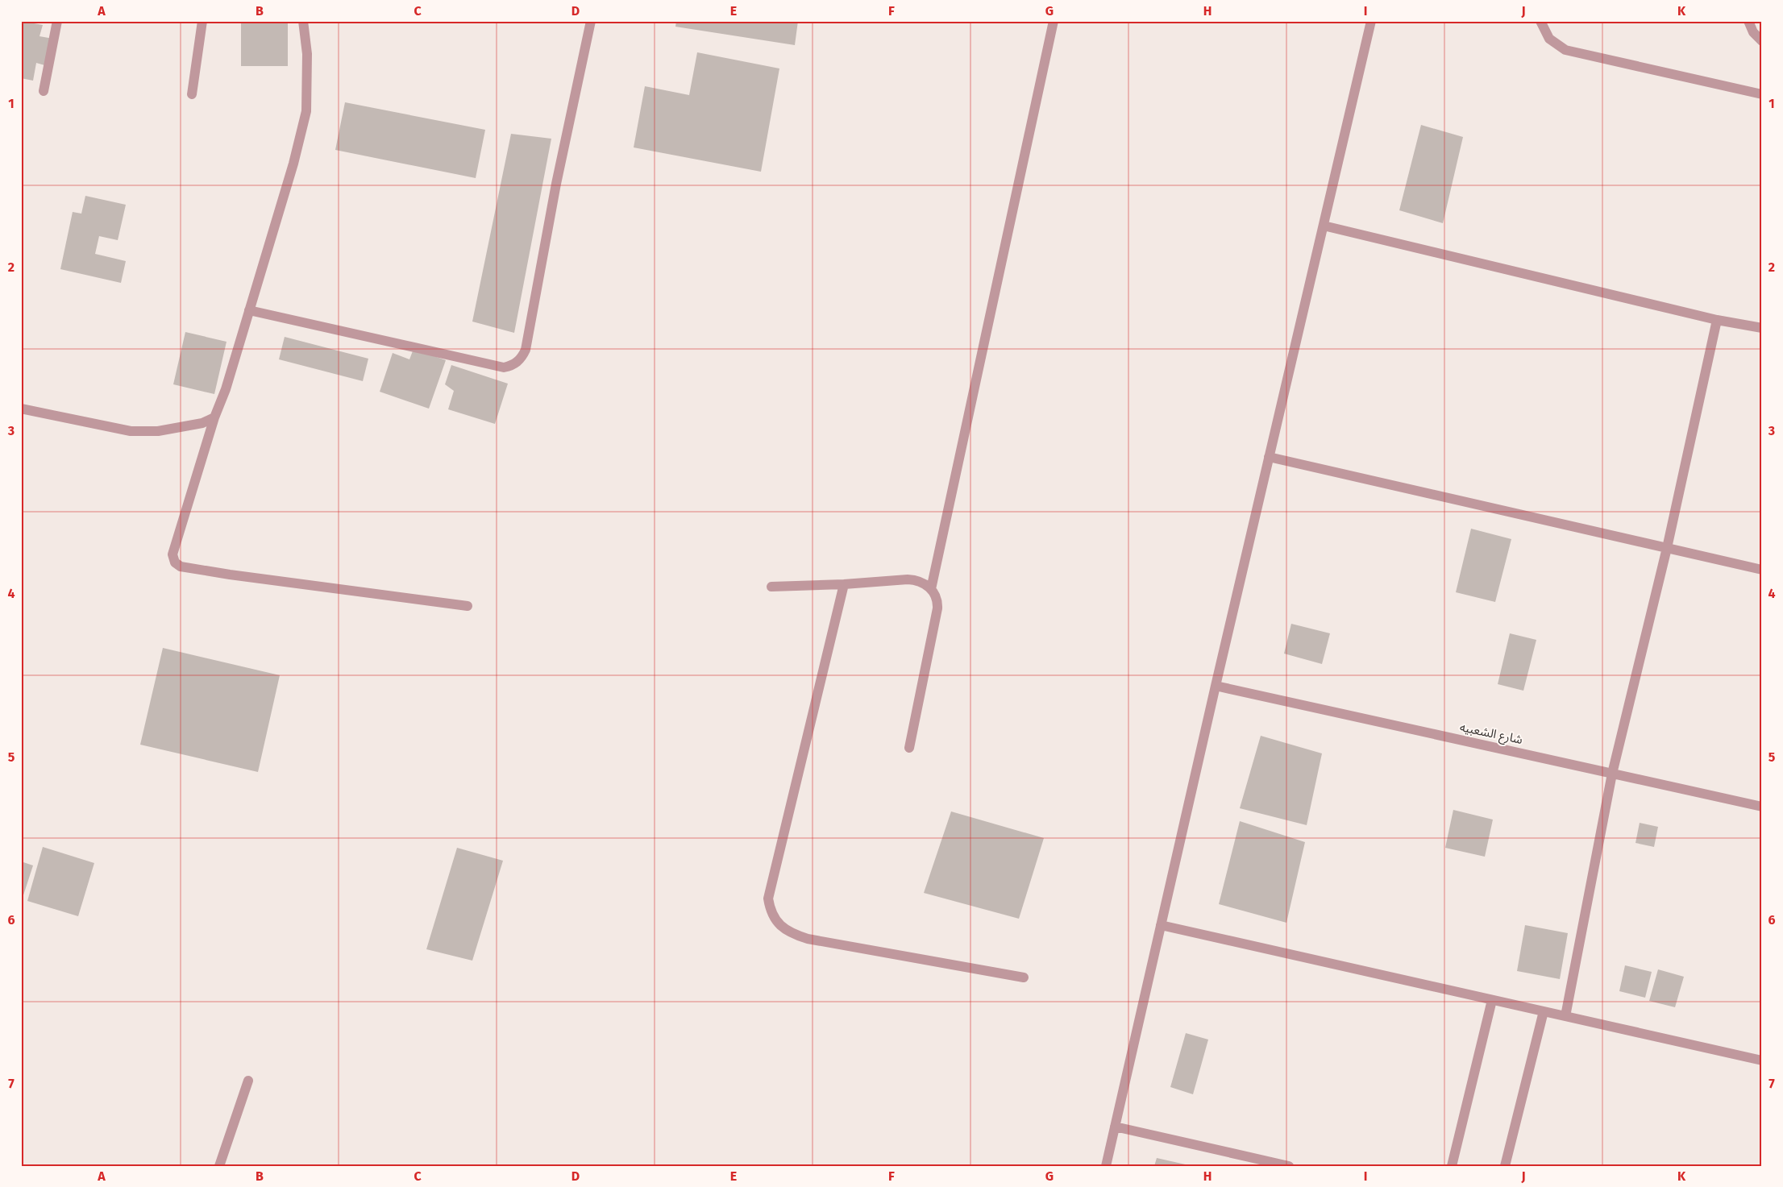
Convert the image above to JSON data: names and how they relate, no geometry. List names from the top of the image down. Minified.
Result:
{"streets":{"street":["شارع الشعبيه"]},"grid":{"columns":["A","B","C","D","E","F","G","H","I","J","K"],"rows":["1","2","3","4","5","6","7"]}}
